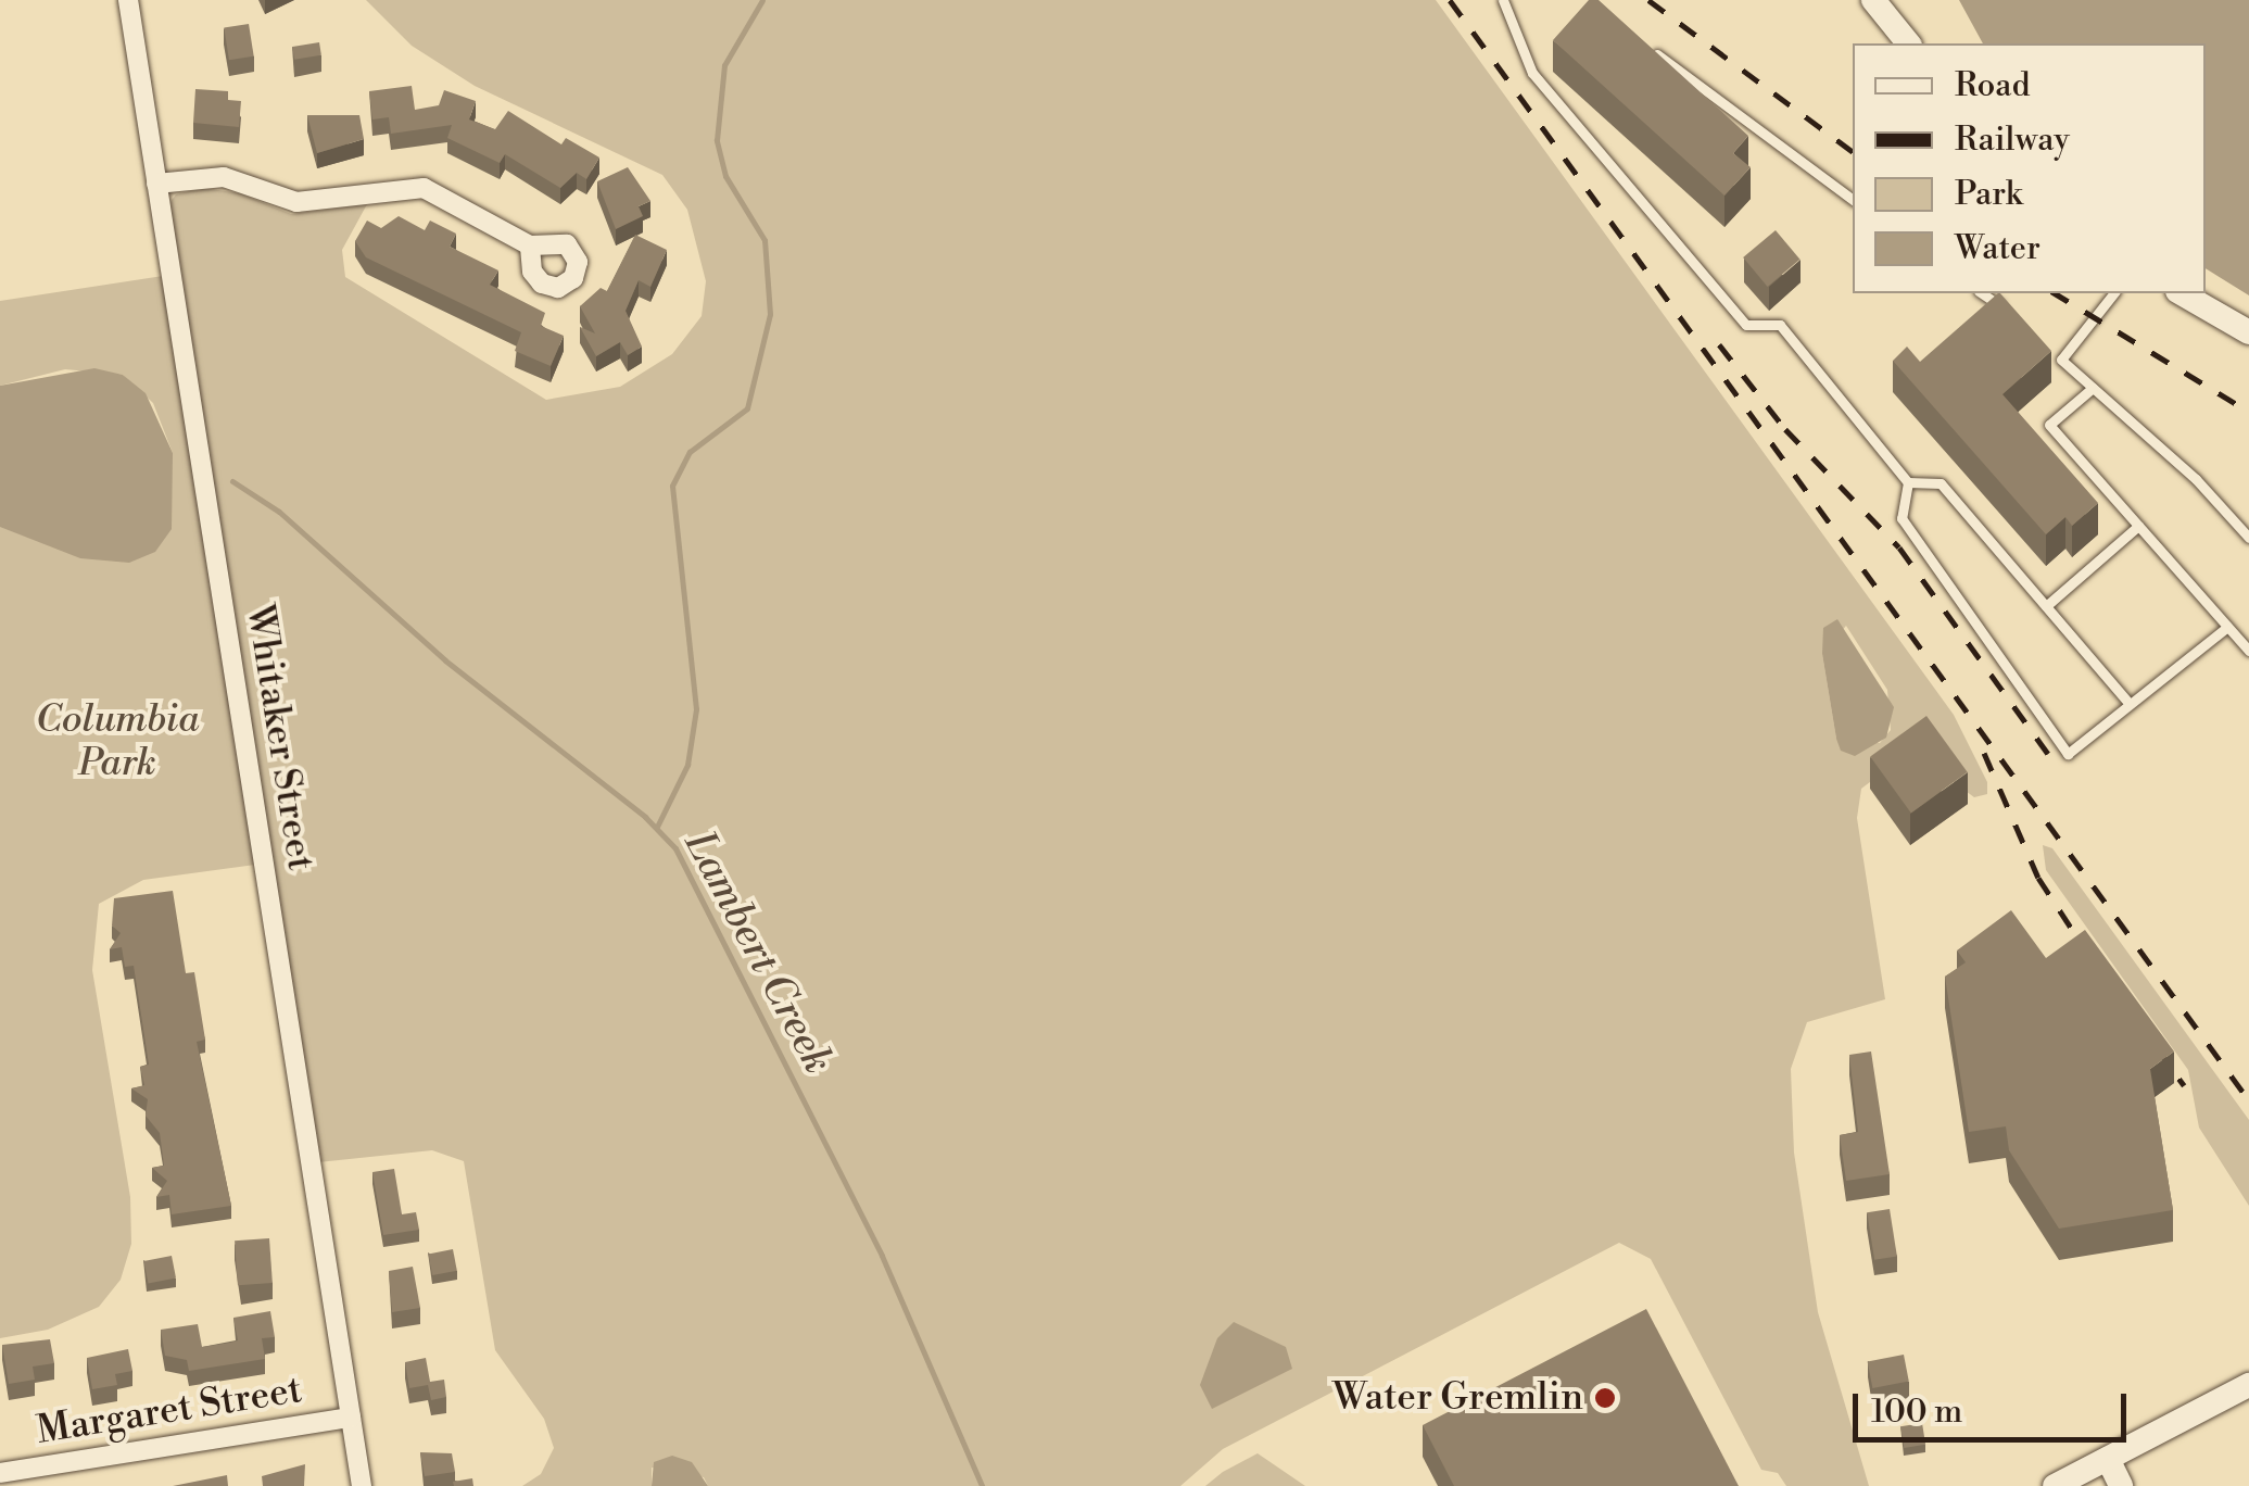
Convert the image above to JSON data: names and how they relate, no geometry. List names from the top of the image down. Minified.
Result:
{"streets":{"street":["Whitaker Street","Margaret Street"]},"crossings":[["Whitaker Street","Margaret Street"]],"water":["Lambert Creek"],"parks":["Columbia Park"],"places":["Water Gremlin"],"legend":["Road","Railway","Park","Water"],"scale_bar":"100 m"}
